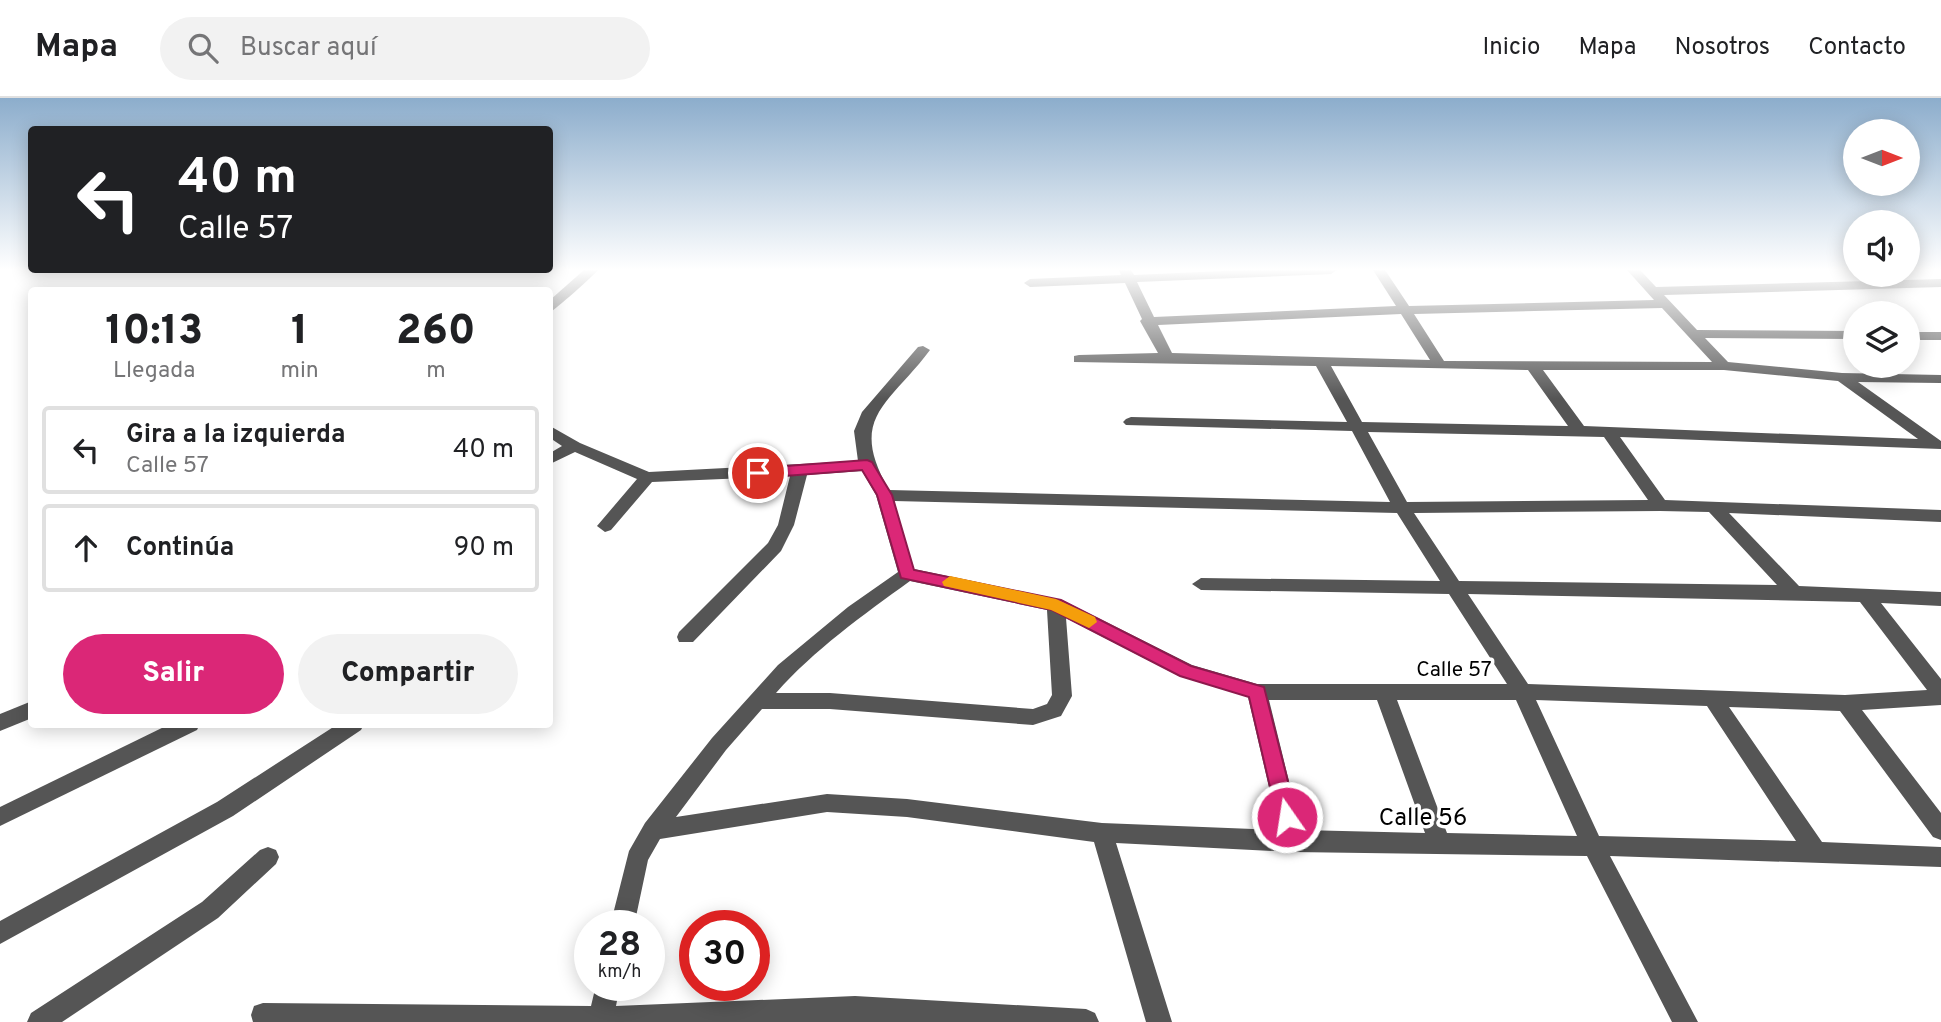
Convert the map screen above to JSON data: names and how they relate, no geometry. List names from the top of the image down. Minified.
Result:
{"streets":{"street":["Calle 57","Calle 56"]},"north":"right","page":{"header":"Mapa","search":"Buscar aquí","nav":["Inicio","Mapa","Nosotros","Contacto"],"turn":["40 m","Calle 57"],"eta":["10:13","Llegada","1","min","260","m"],"list":[{"name":"Gira a la izquierda","note":"Calle 57","value":"40 m"},{"name":"Continúa","value":"90 m"}],"buttons":["Salir","Compartir"],"speed":"28 km/h","limit":"30"}}
